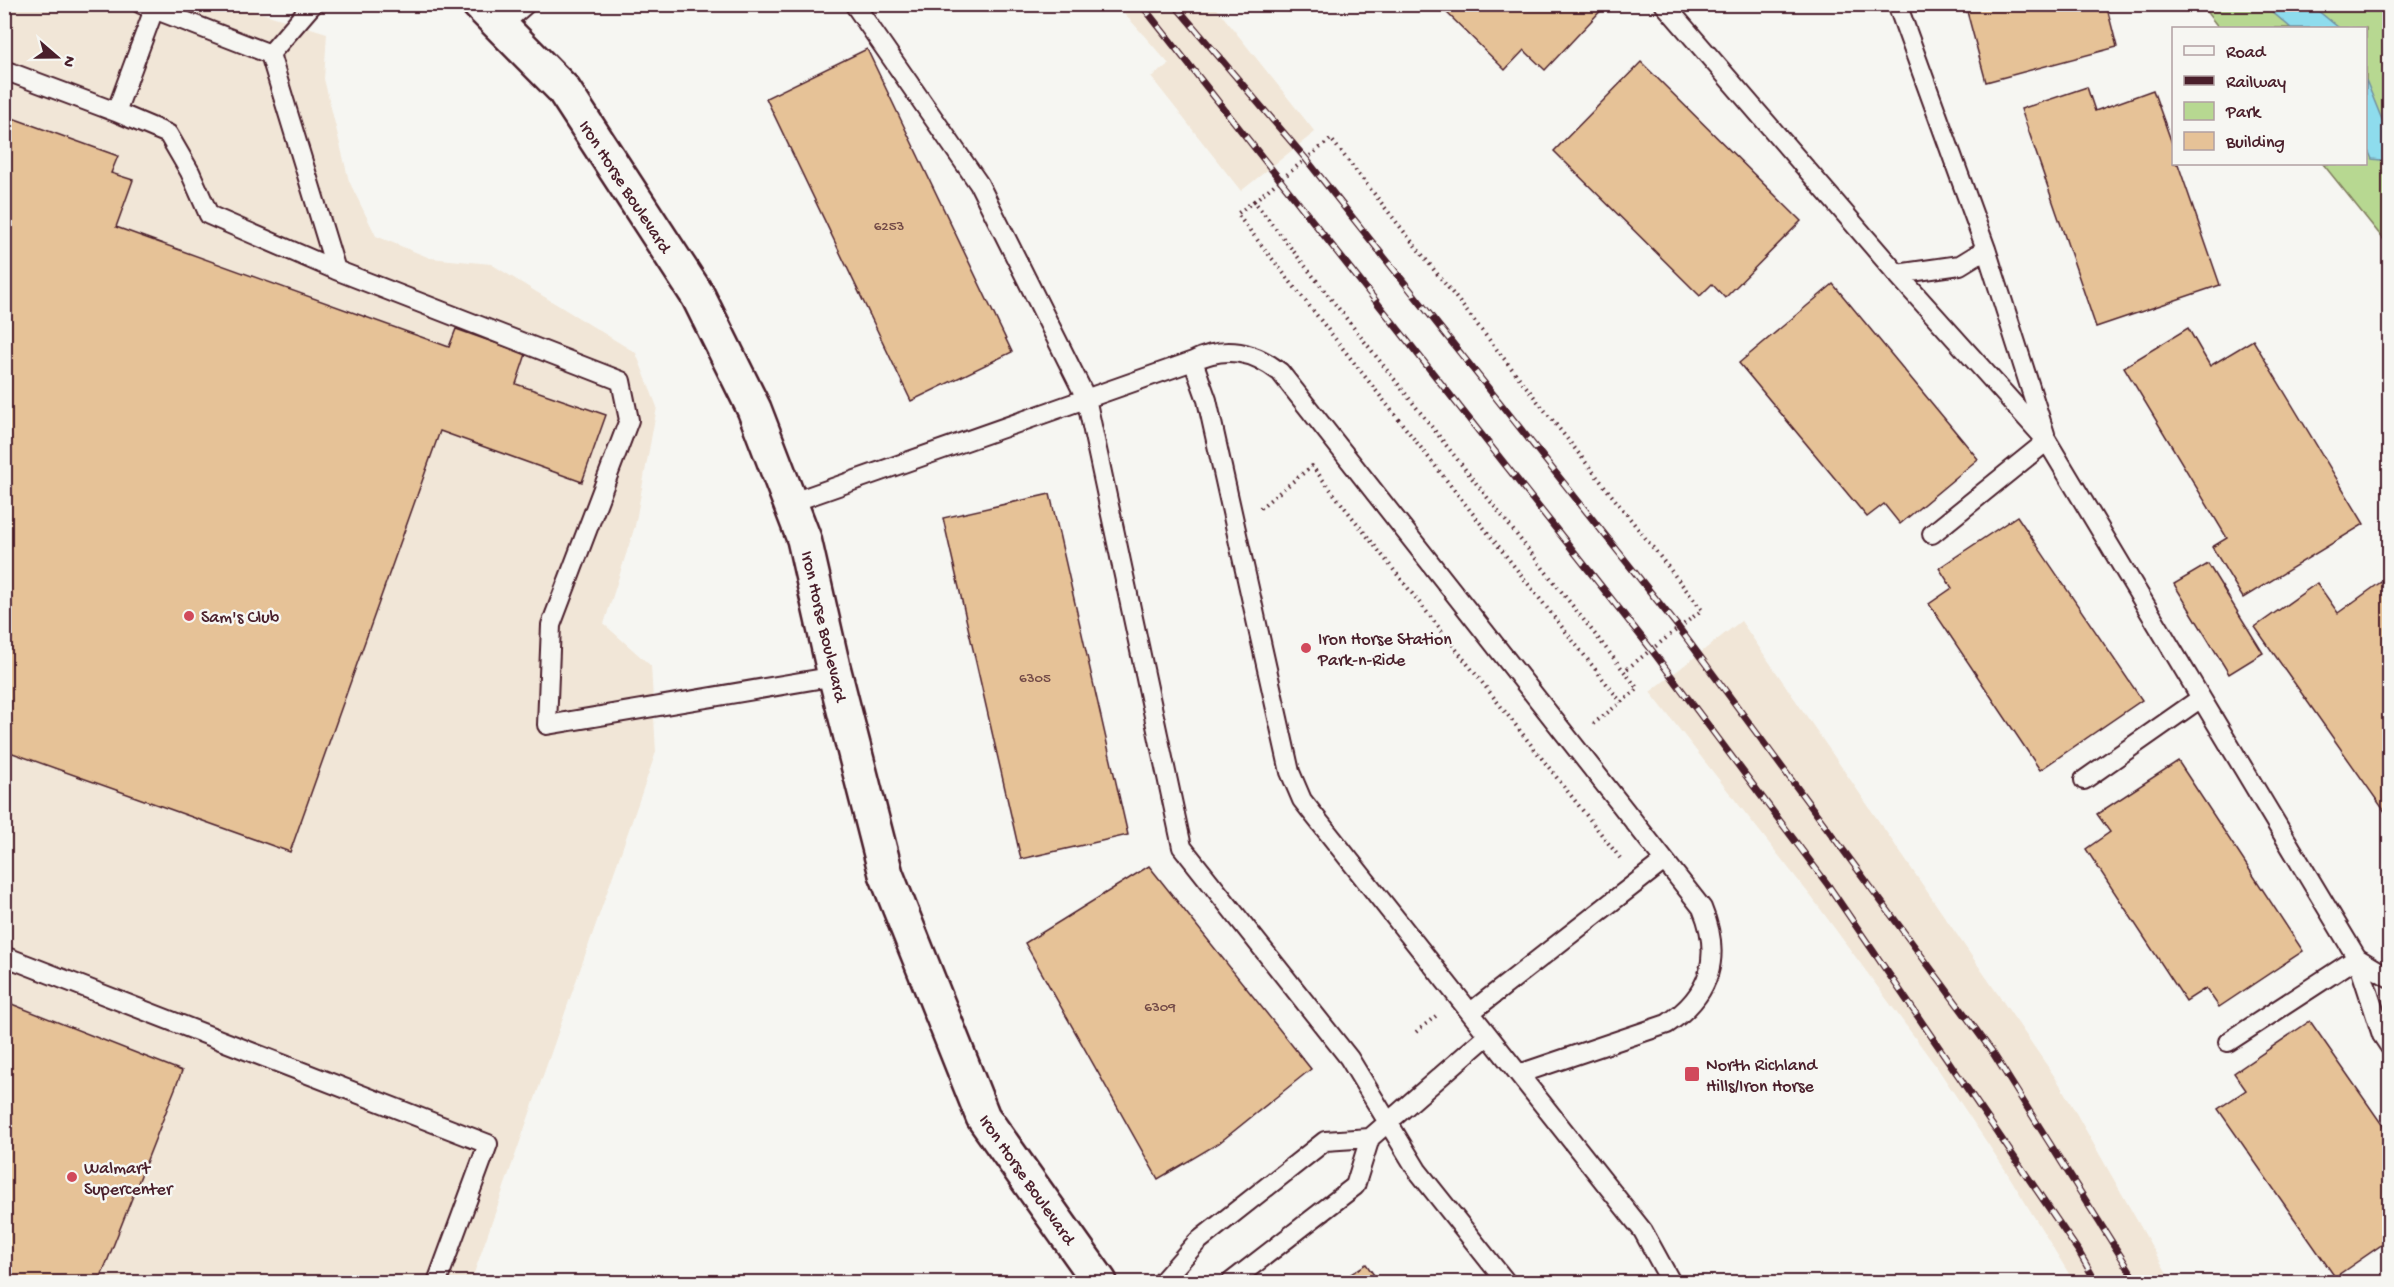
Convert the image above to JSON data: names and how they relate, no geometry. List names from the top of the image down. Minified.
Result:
{"streets":{"street":["Iron Horse Boulevard"]},"places":{"other":["Sam's Club","Iron Horse Station Park-n-Ride","Walmart Supercenter"],"transit":["North Richland Hills/Iron Horse"]},"house_numbers":["6253","6305","6309"],"legend":["Road","Railway","Park","Building"],"north":"right"}
